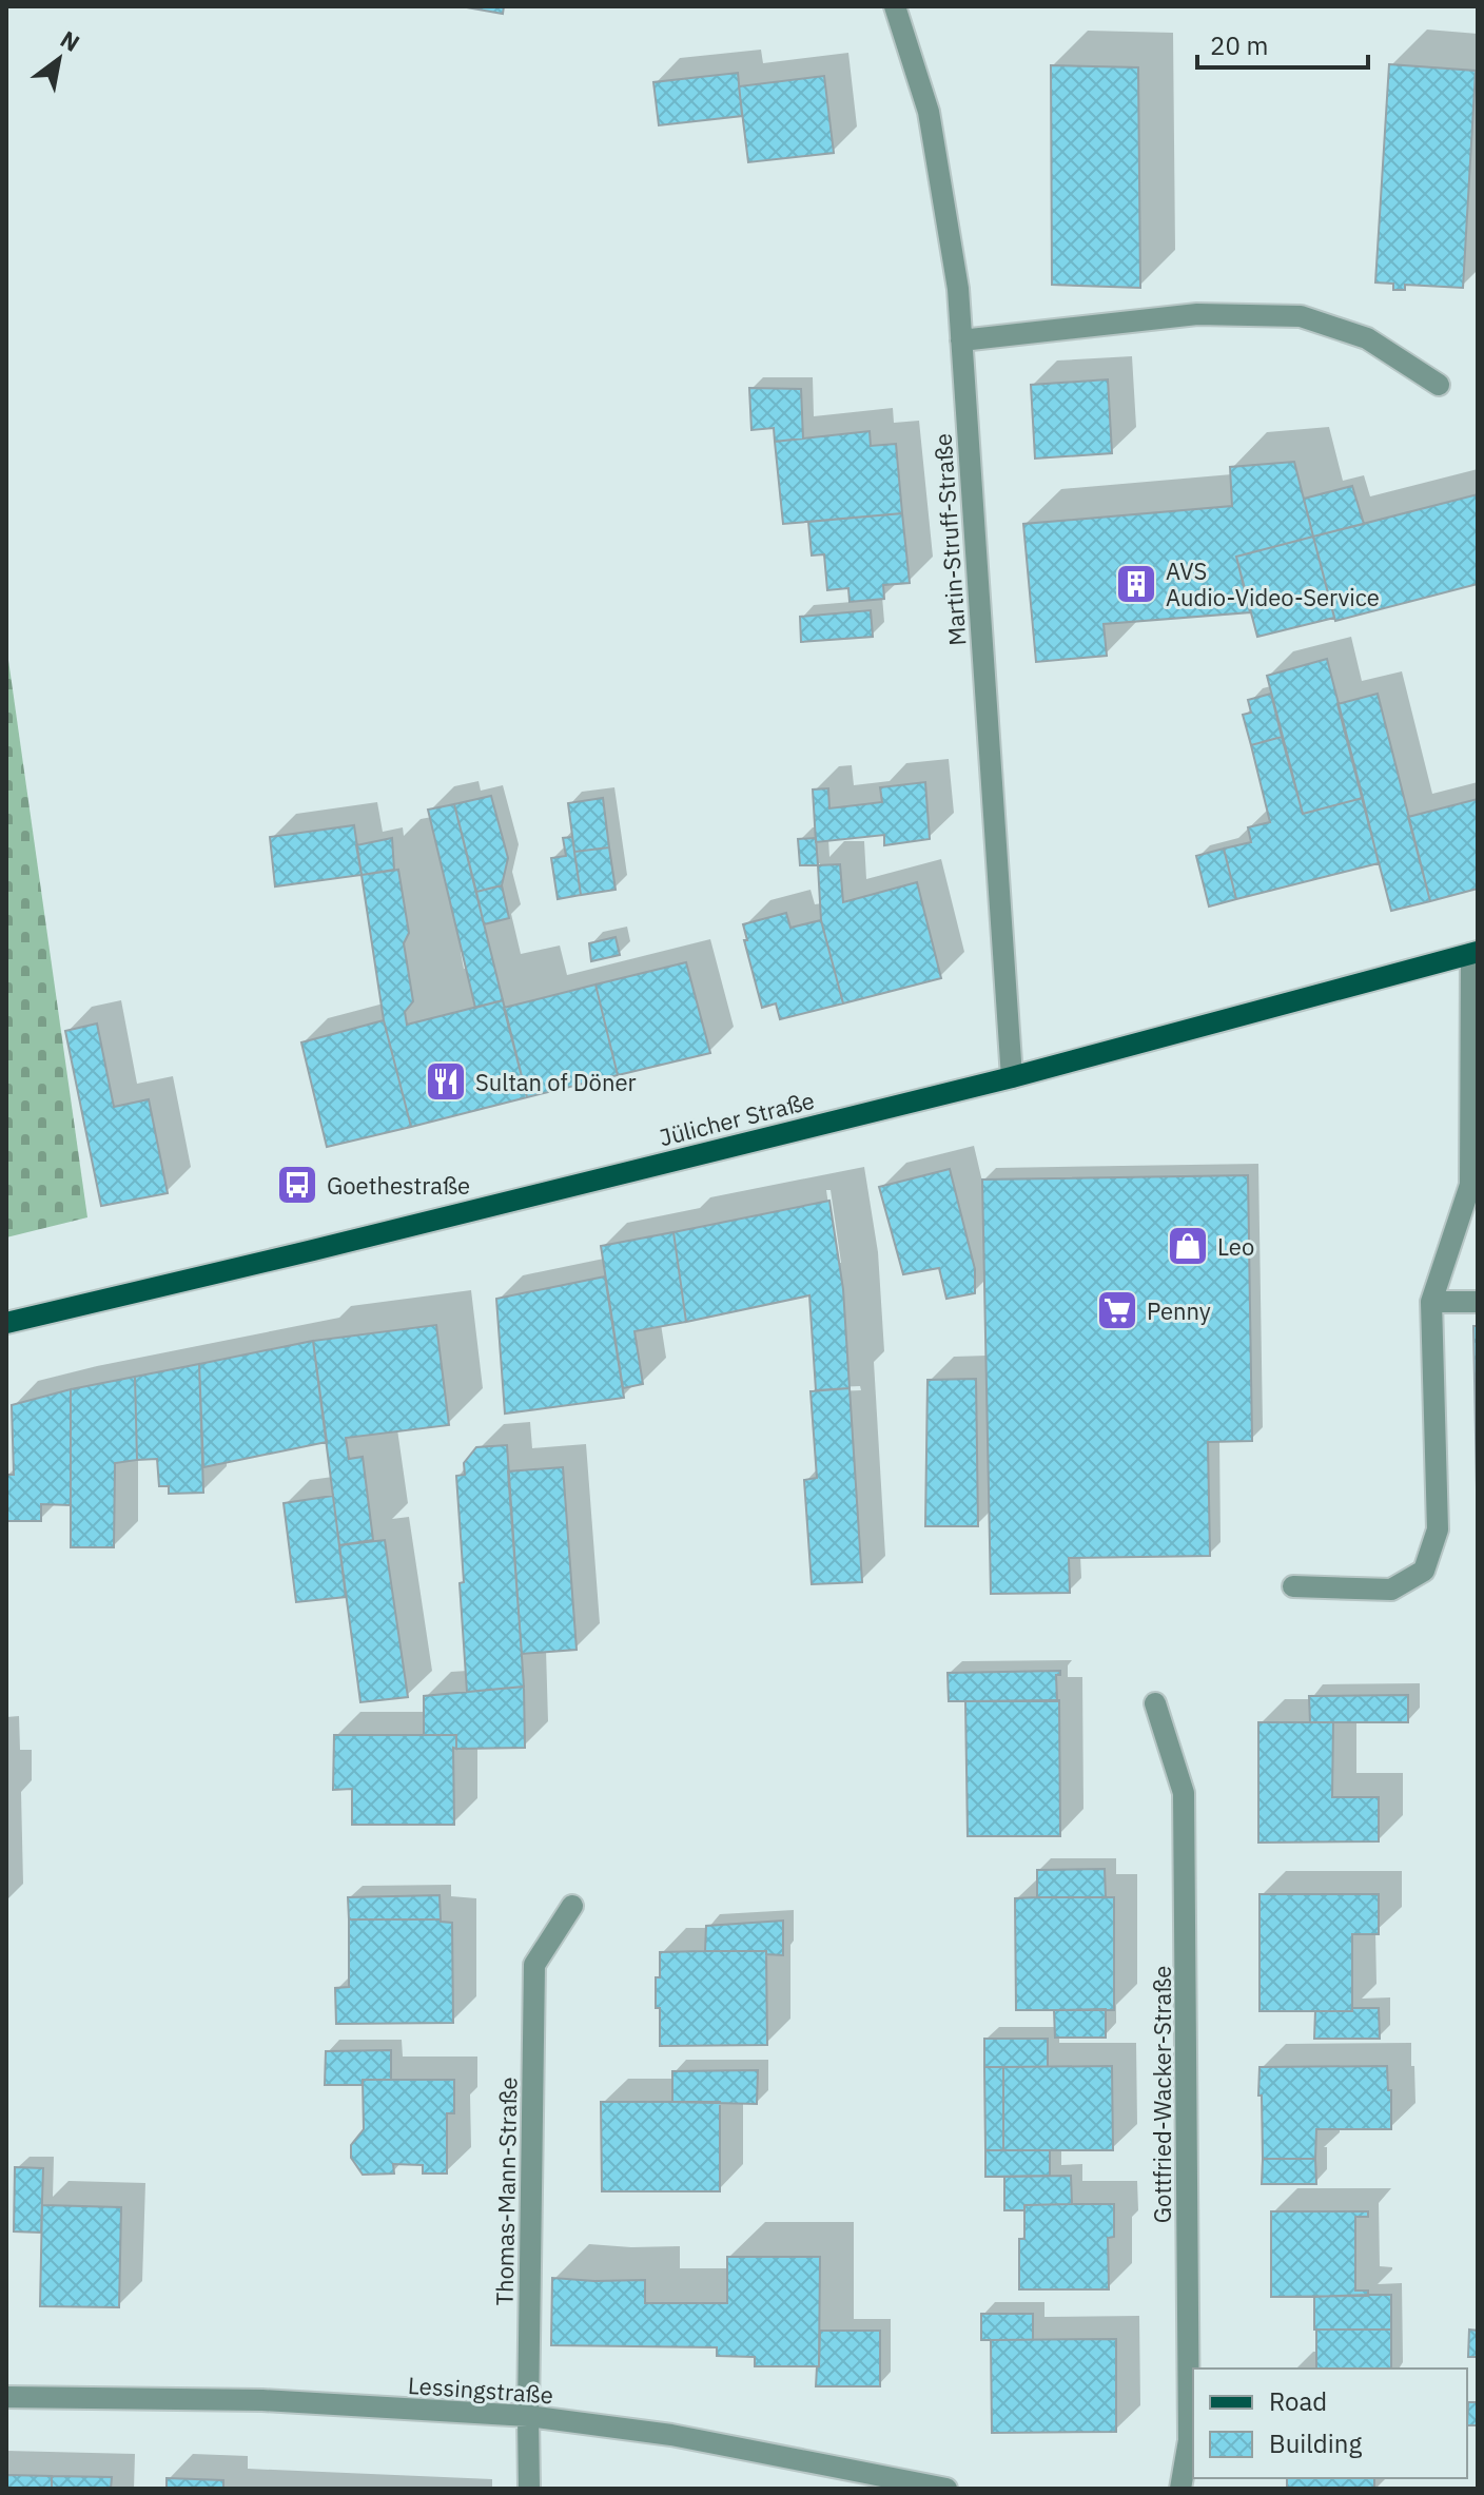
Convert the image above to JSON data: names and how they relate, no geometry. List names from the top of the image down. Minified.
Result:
{"streets":{"main road":["Jülicher Straße"],"street":["Martin-Struff-Straße","Gottfried-Wacker-Straße","Thomas-Mann-Straße","Lessingstraße"]},"crossings":[["Martin-Struff-Straße","Jülicher Straße"],["Thomas-Mann-Straße","Lessingstraße"]],"places":{"building":["AVS Audio-Video-Service"],"restaurant":["Sultan of Döner"],"bus stop":["Goethestraße"],"shop":["Leo"],"supermarket":["Penny"]},"legend":["Road","Building"],"scale_bar":"20 m","north":"top right"}
